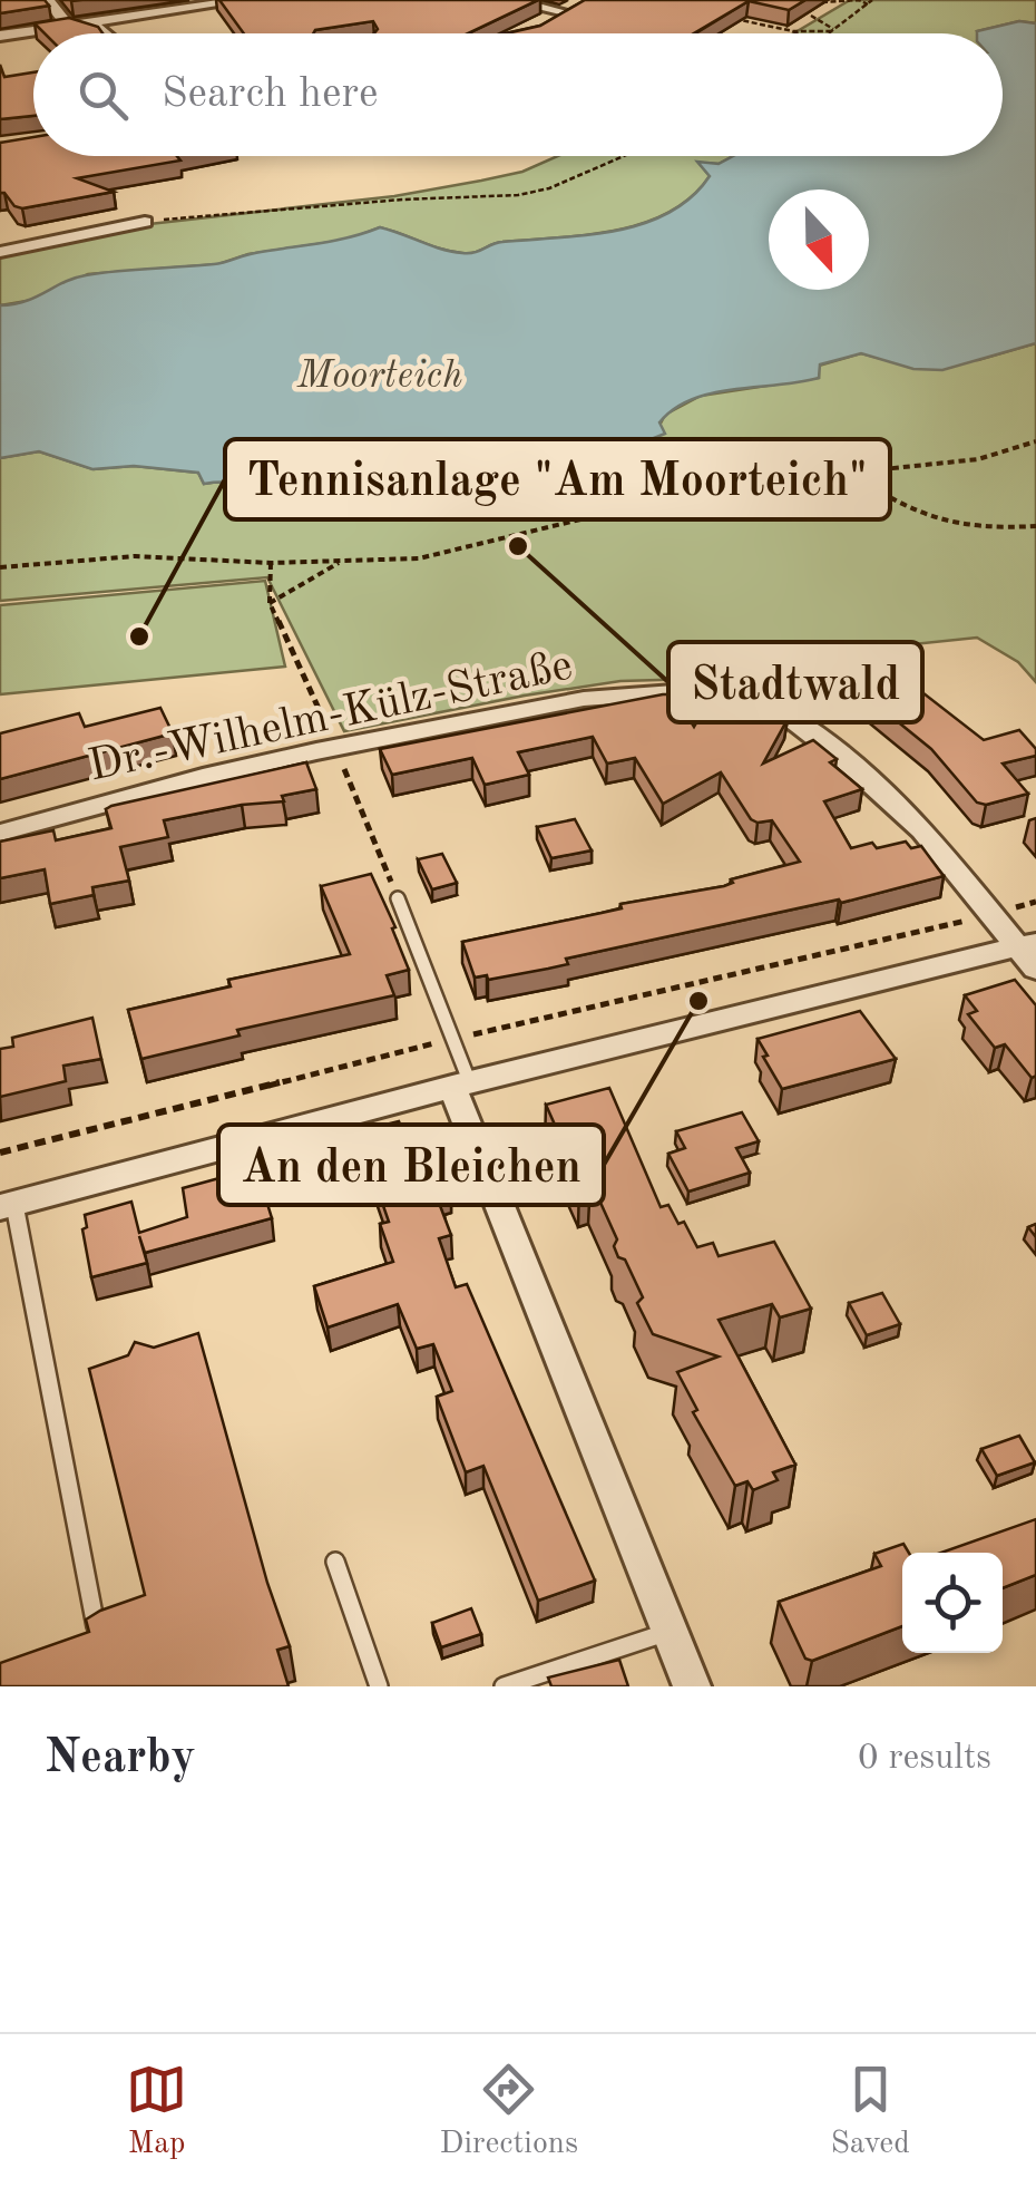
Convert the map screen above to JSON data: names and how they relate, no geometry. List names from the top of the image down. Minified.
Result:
{"streets":{"street":["Dr.-Wilhelm-Külz-Straße"]},"water":["Moorteich"],"places":["Stadtwald","Tennisanlage \"Am Moorteich\"","An den Bleichen"],"north":"bottom","page":{"search":"Search here","heading":["Nearby","0 results"],"nav":["Map","Directions","Saved"]}}
